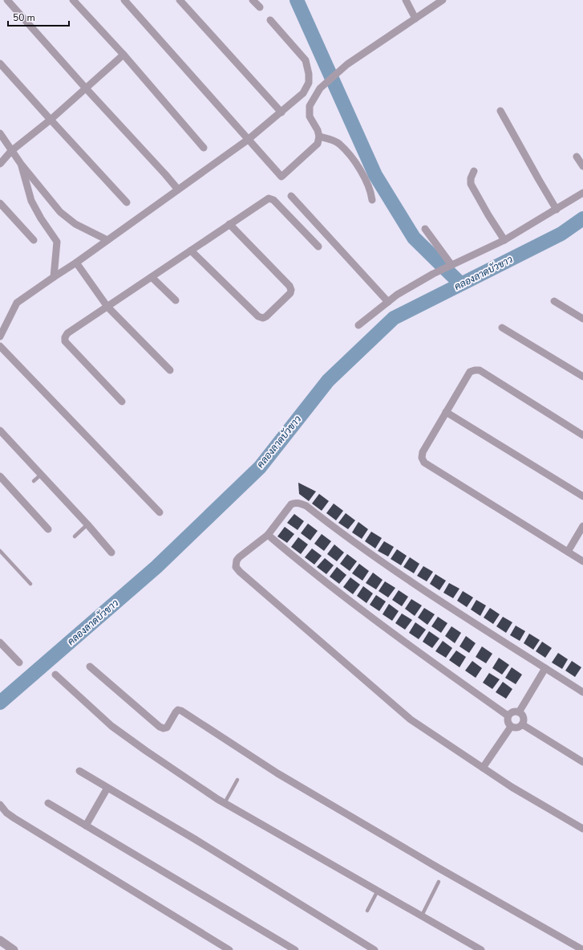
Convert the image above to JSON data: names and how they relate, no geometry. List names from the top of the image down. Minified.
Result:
{"water":["คลองลาดบัวขาว"],"scale_bar":"50 m"}
